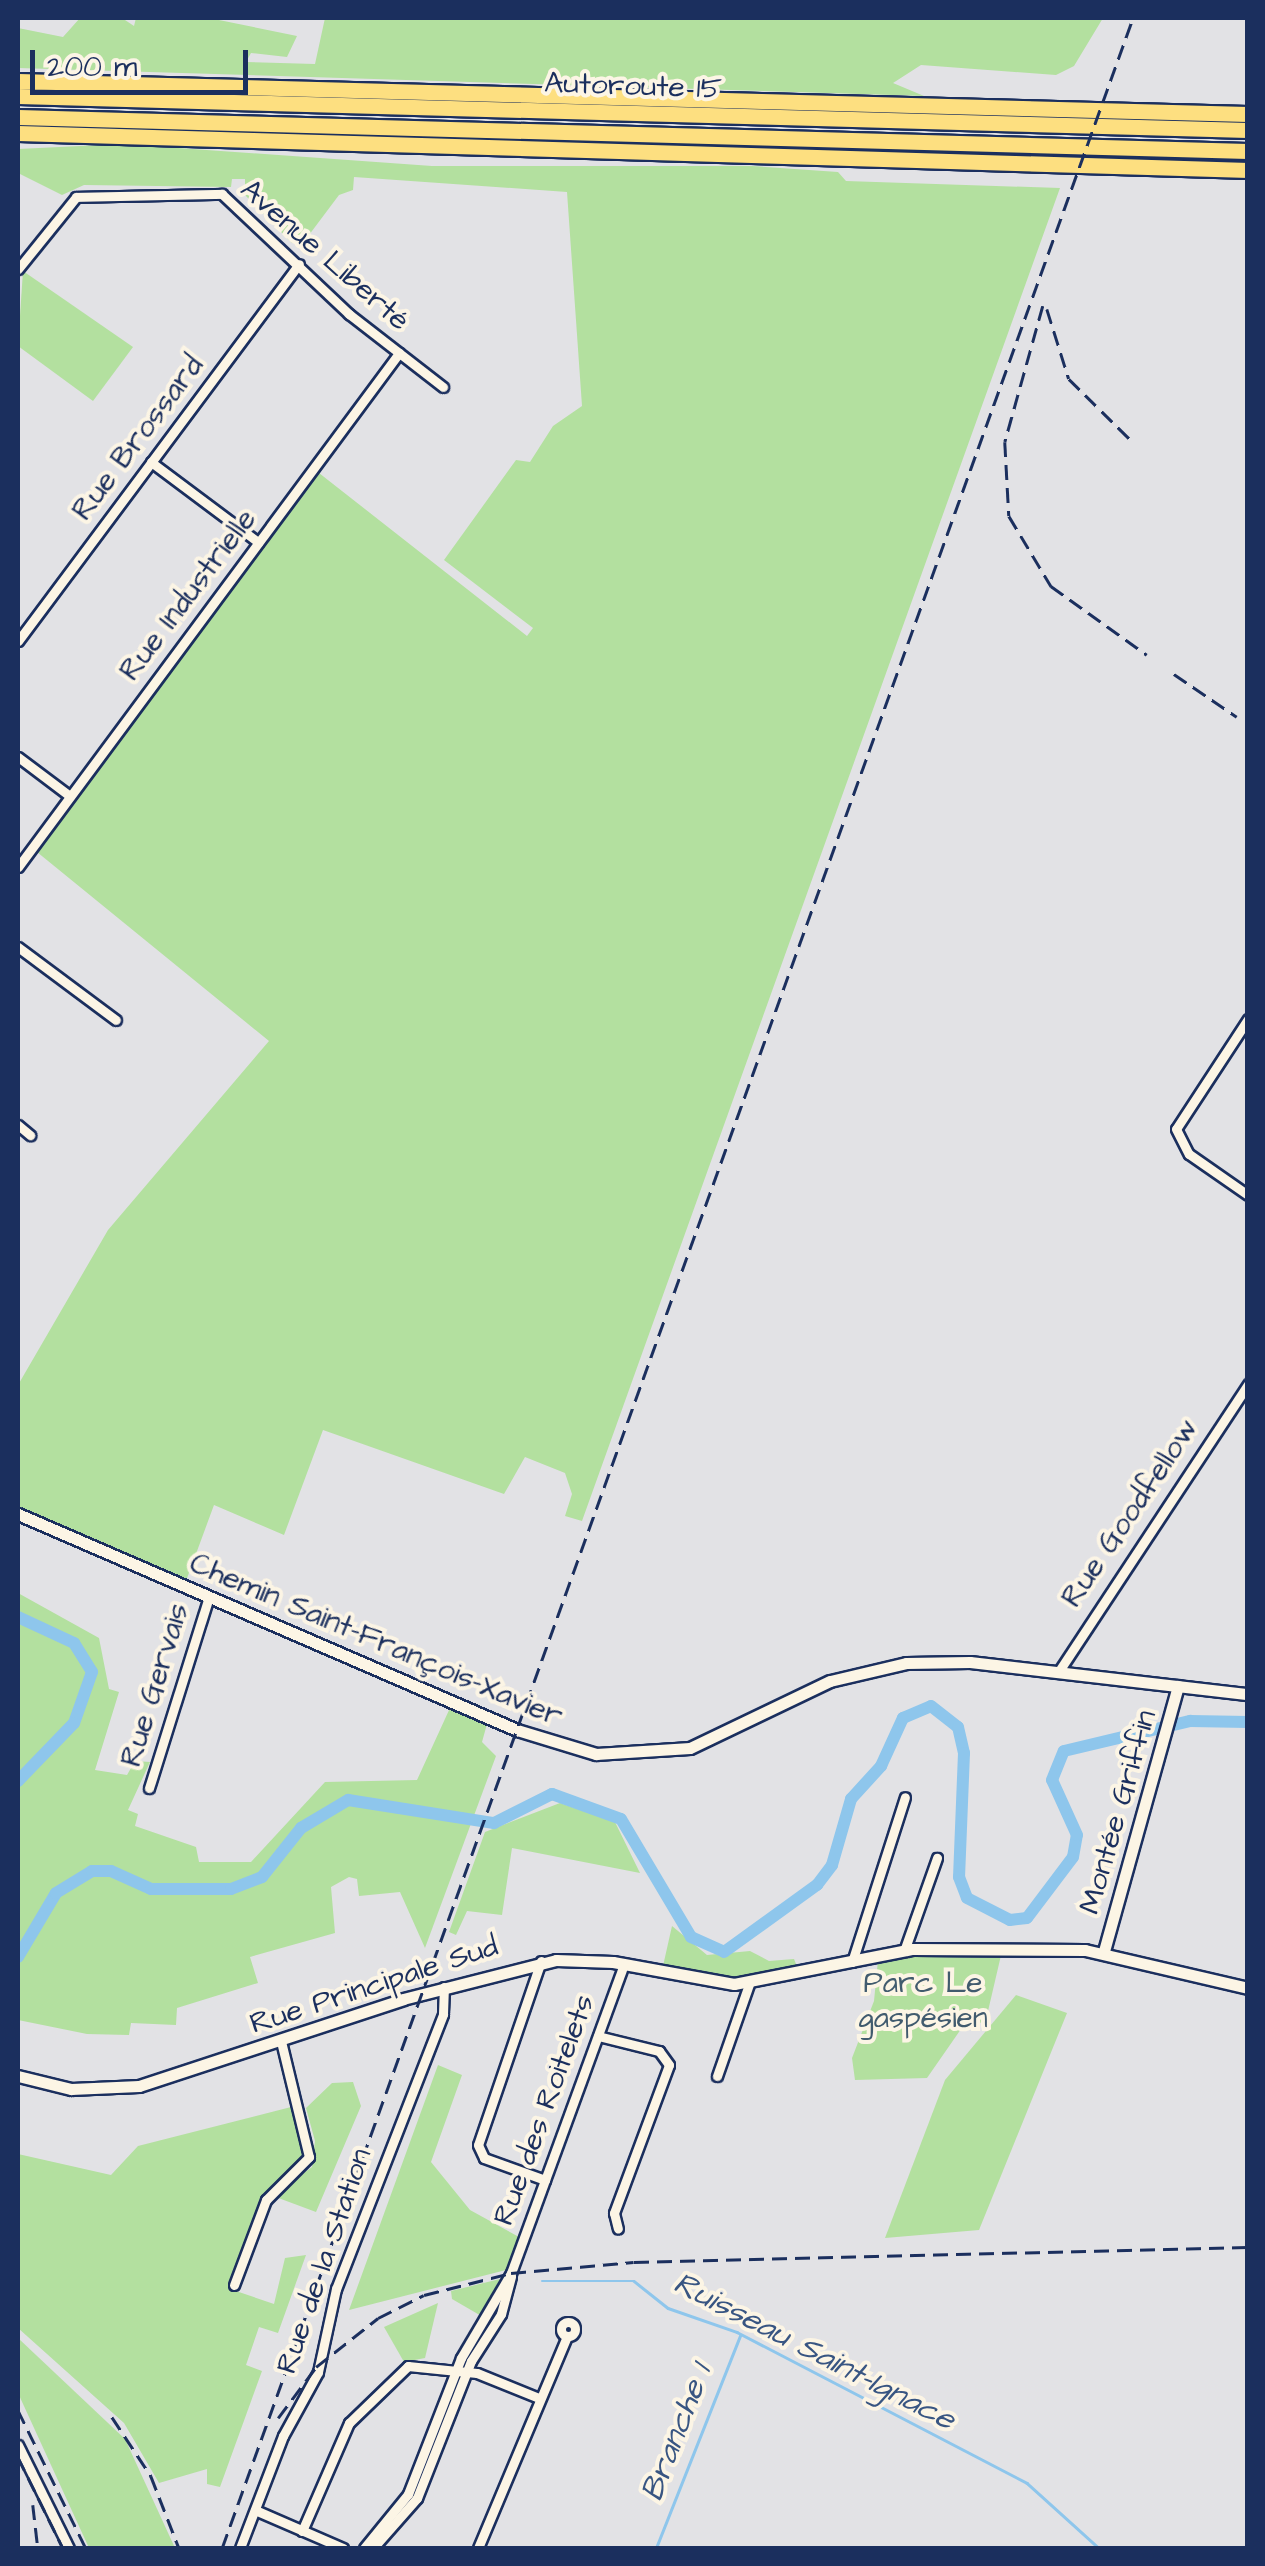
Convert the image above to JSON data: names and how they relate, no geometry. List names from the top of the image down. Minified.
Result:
{"streets":{"highway":["Autoroute 15"],"street":["Avenue Liberté","Rue Brossard","Rue Industrielle","Rue Goodfellow","Chemin Saint-François-Xavier","Rue Gervais","Montée Griffin","Rue Principale Sud","Rue des Roitelets","Rue de la Station"]},"crossings":[["Avenue Liberté","Rue Brossard"],["Avenue Liberté","Rue Industrielle"],["Rue Goodfellow","Chemin Saint-François-Xavier"],["Chemin Saint-François-Xavier","Rue Gervais"],["Chemin Saint-François-Xavier","Montée Griffin"],["Rue Principale Sud","Rue des Roitelets"],["Rue Principale Sud","Rue de la Station"]],"water":["Ruisseau Saint-Ignace","Branche 1"],"parks":["Parc Le gaspésien"],"scale_bar":"200 m"}
